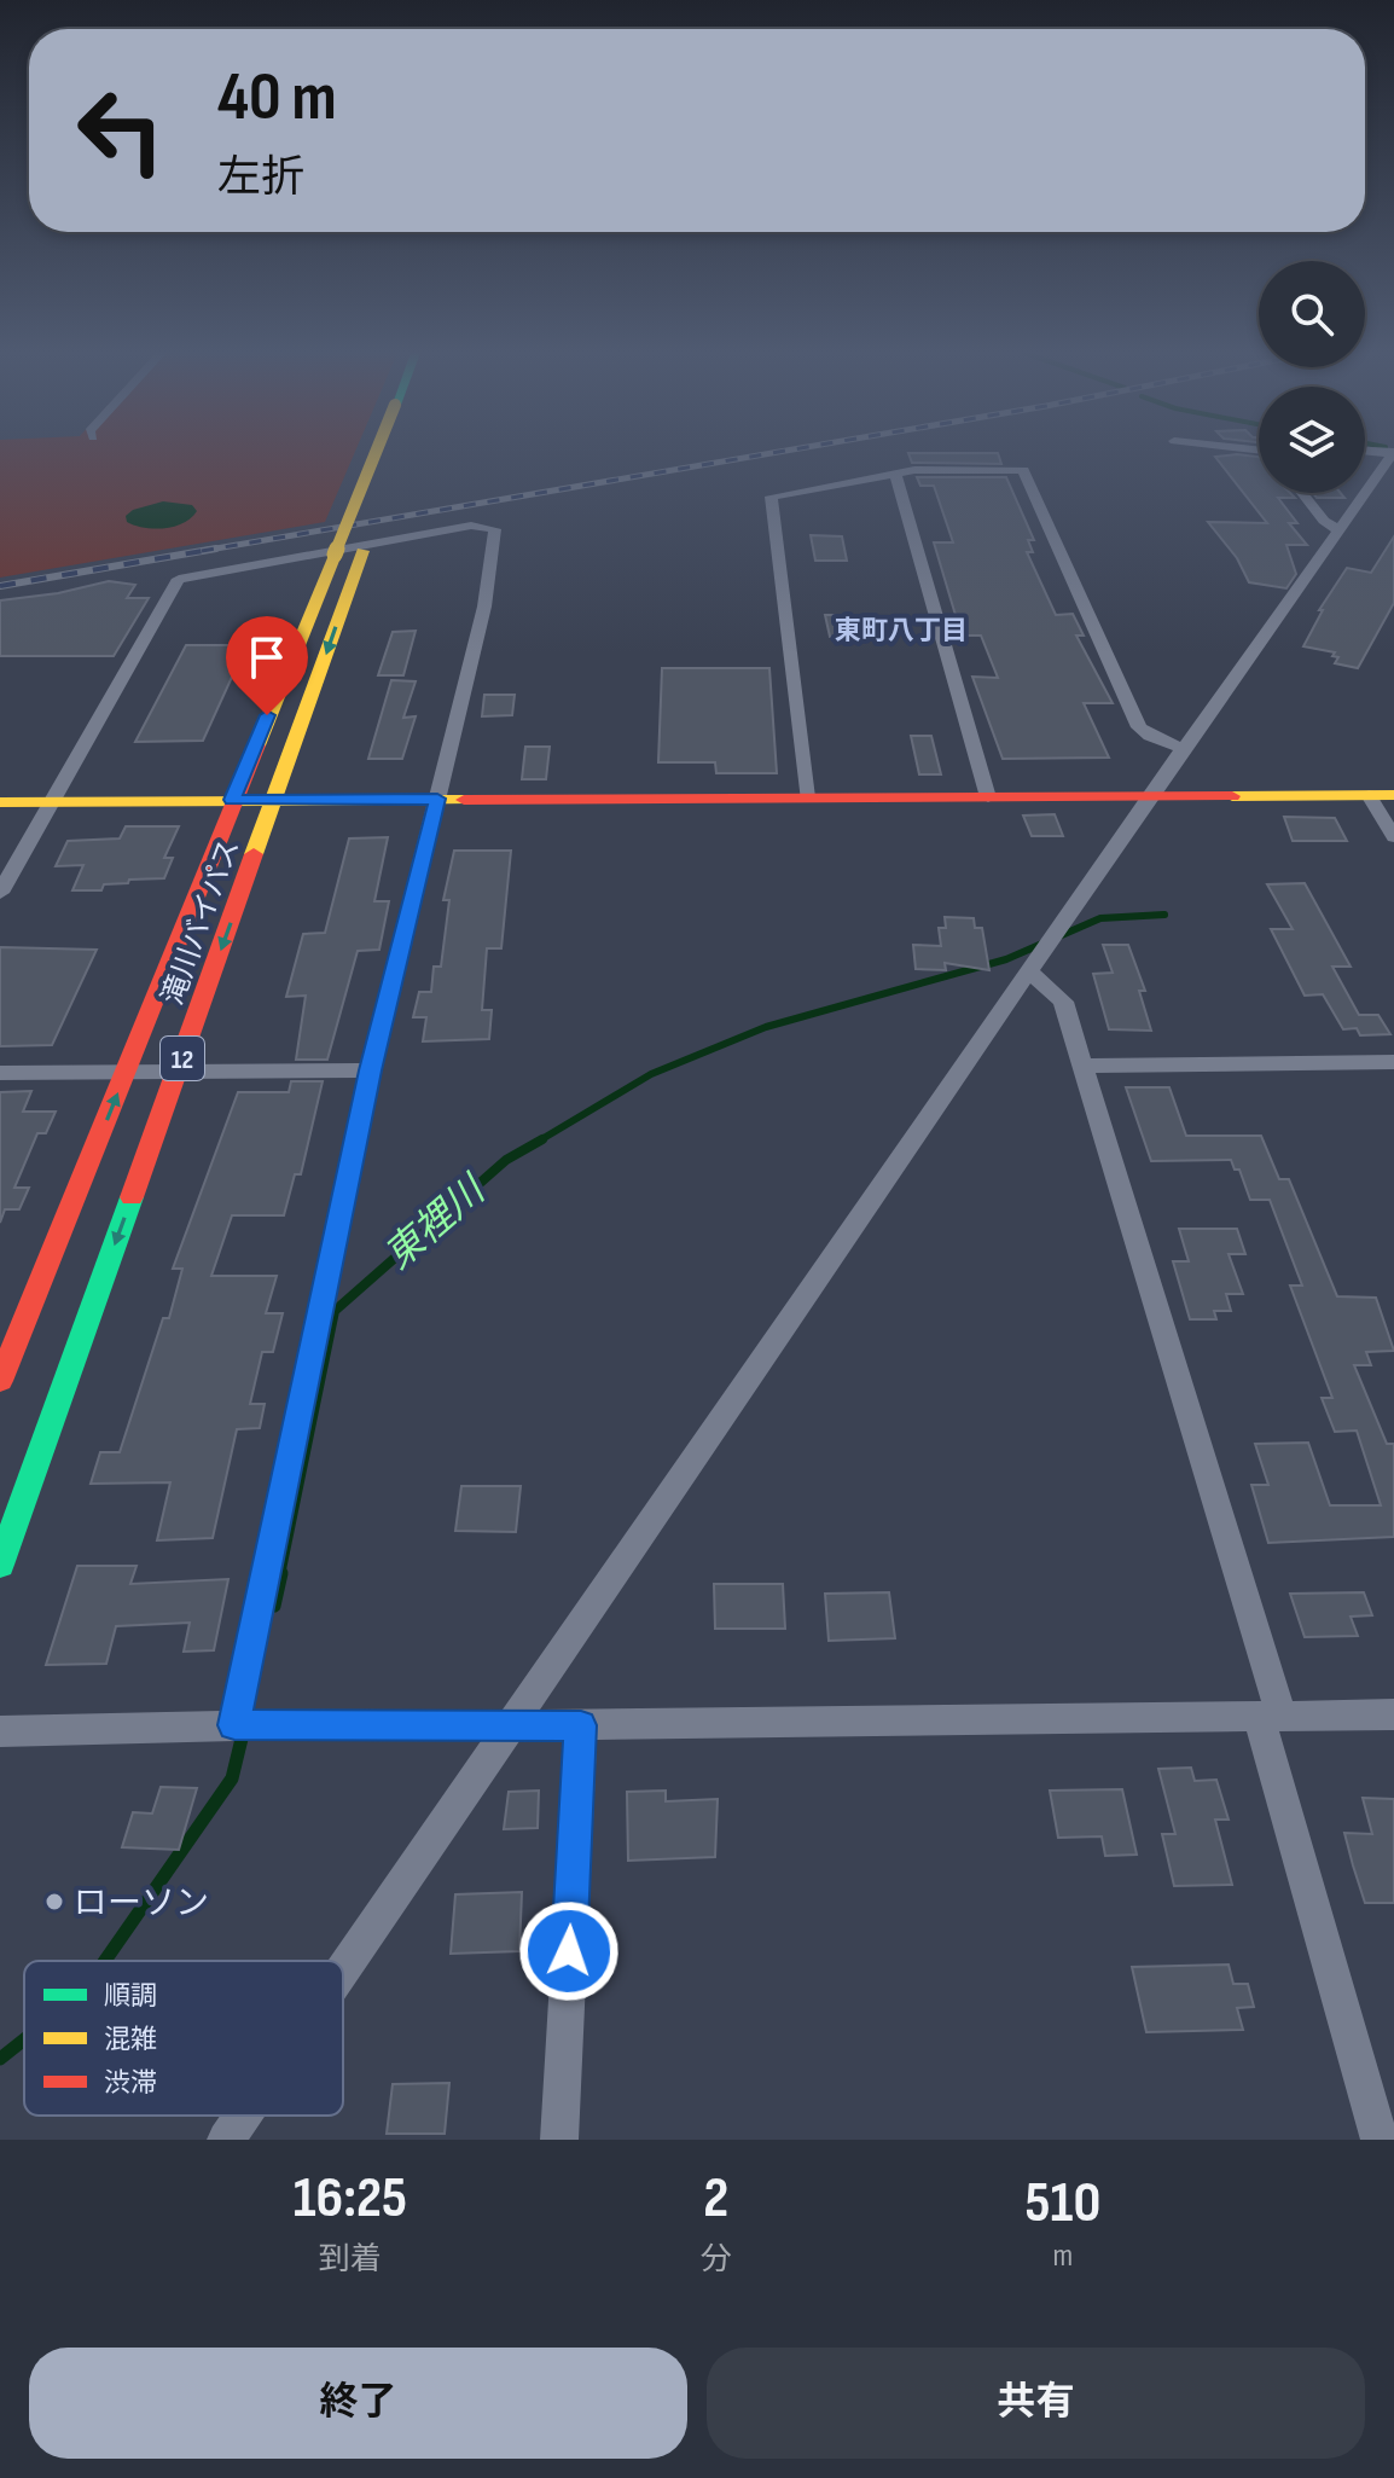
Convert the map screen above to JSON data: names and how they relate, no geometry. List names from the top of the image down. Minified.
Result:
{"streets":{"main road":["滝川バイパス","12"]},"districts":["東町八丁目"],"water":["東裡川"],"places":["ローソン"],"legend":["順調","混雑","渋滞"],"page":{"turn":["40 m","左折"],"eta":["16:25","到着","2","分","510","m"],"buttons":["終了","共有"]}}
